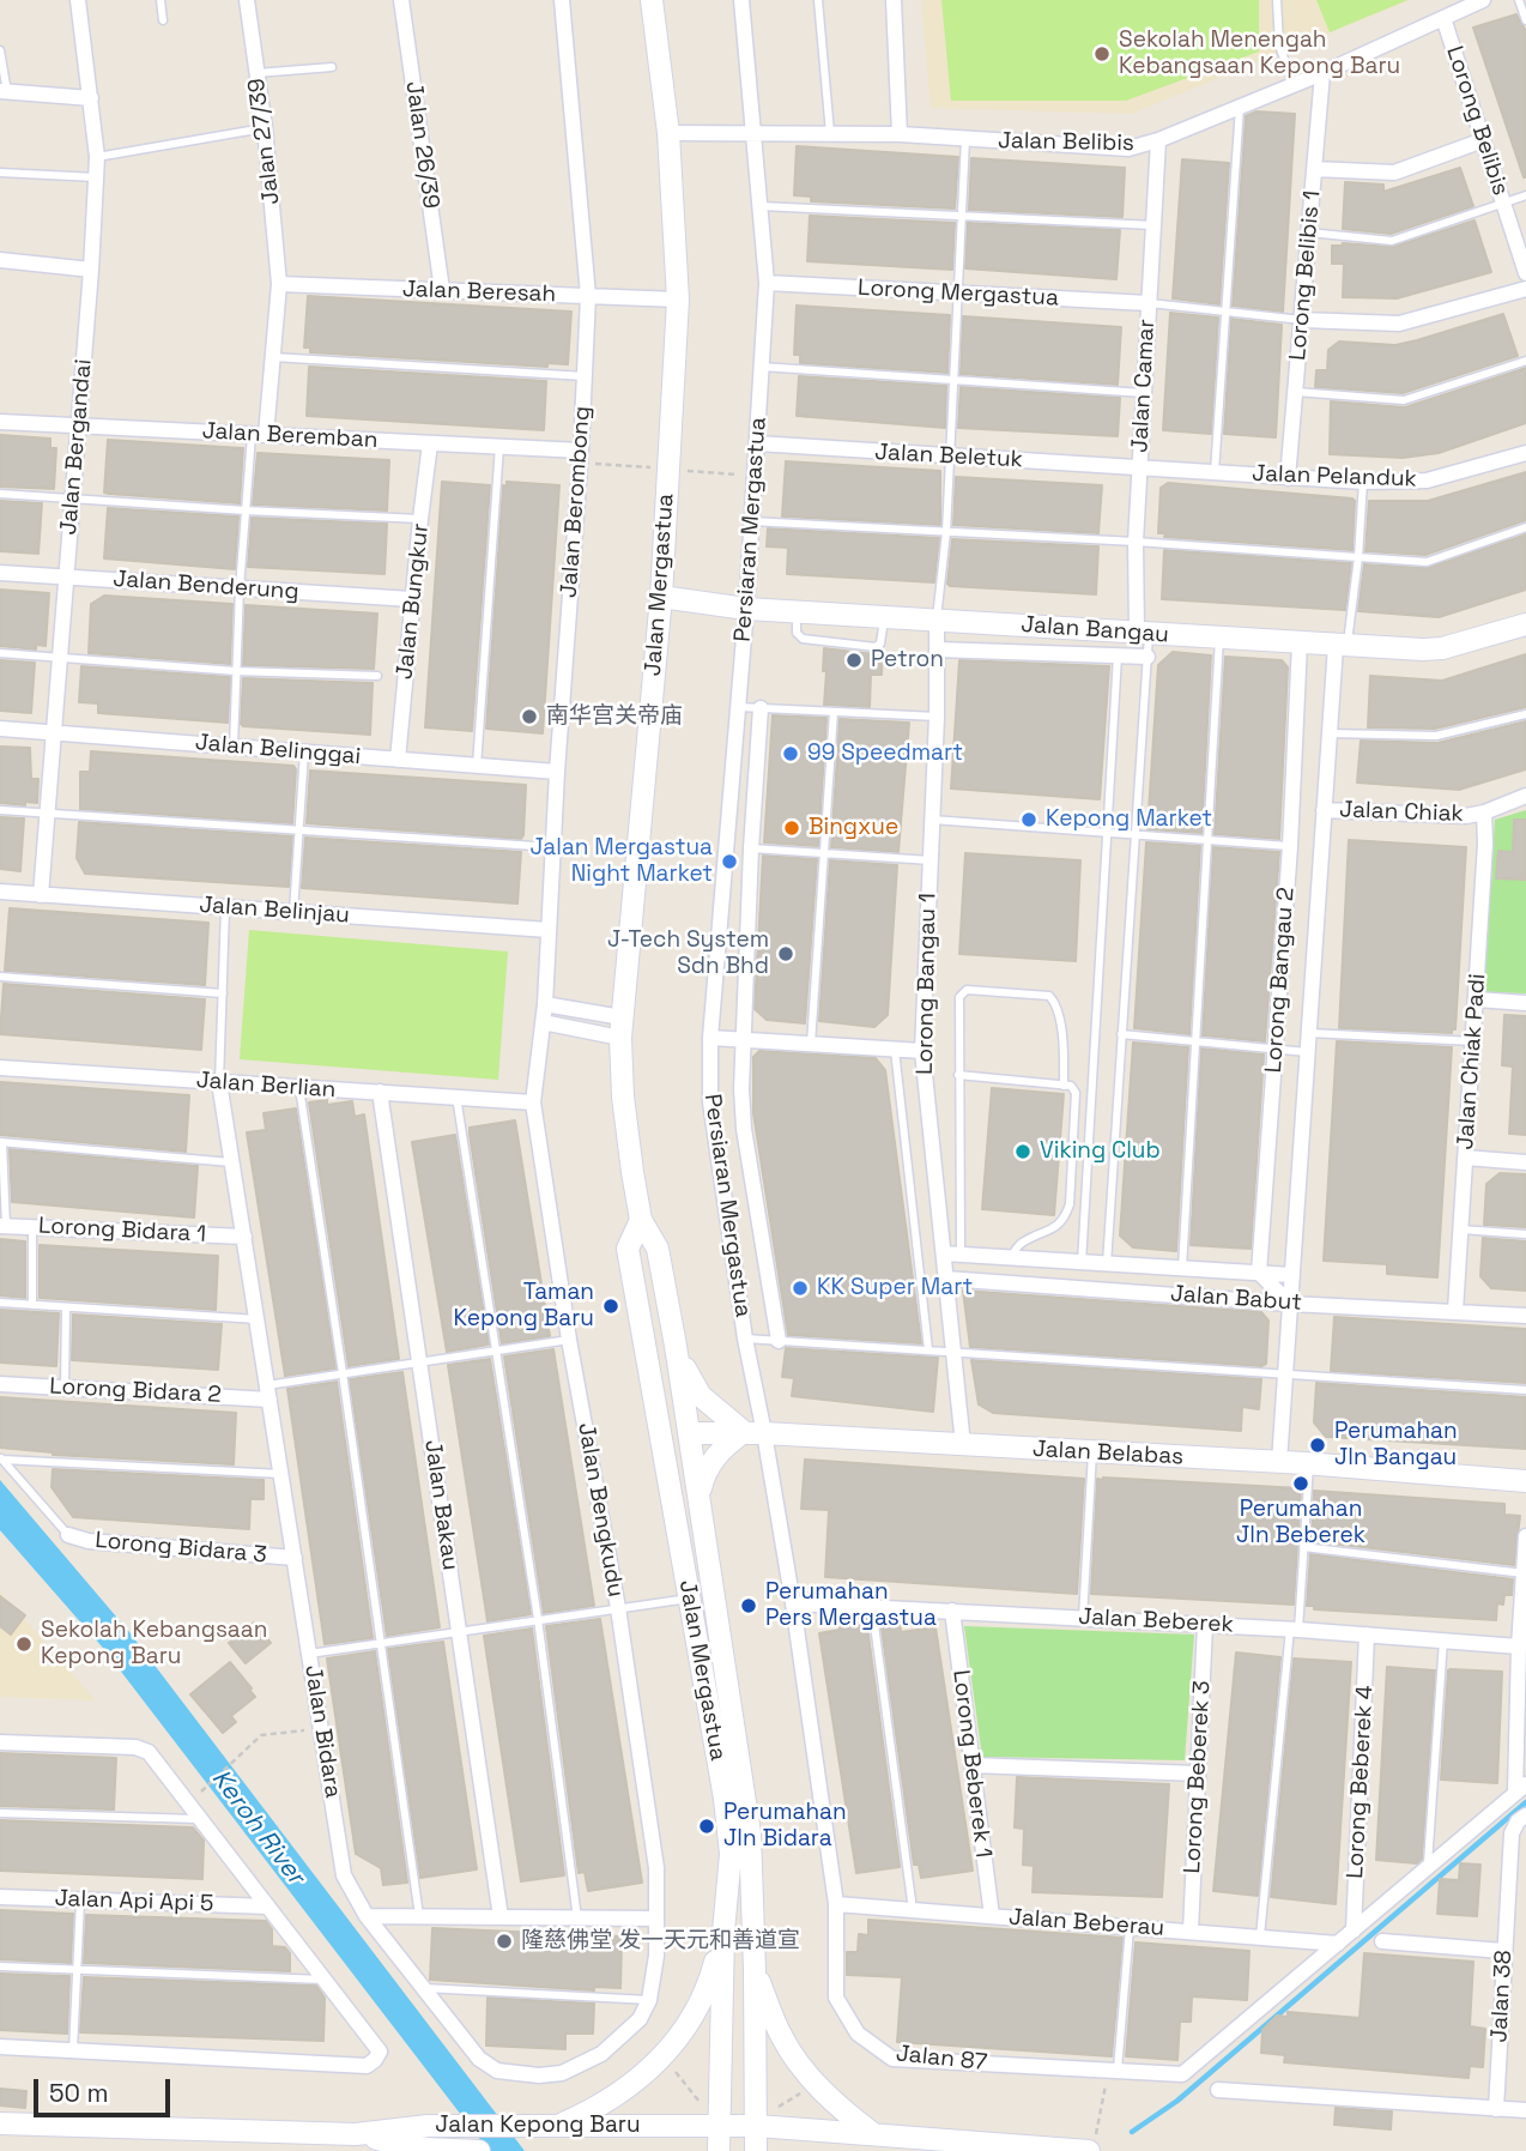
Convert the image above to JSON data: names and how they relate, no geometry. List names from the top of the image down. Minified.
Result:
{"streets":{"main road":["Jalan Mergastua","Jalan Bangau","Jalan Belabas","Jalan Kepong Baru"],"street":["Lorong Belibis","Jalan 27/39","Jalan Belibis","Jalan 26/39","Lorong Belibis 1","Jalan Beresah","Lorong Mergastua","Jalan Camar","Jalan Beremban","Jalan Bergandai","Jalan Beletuk","Jalan Pelanduk","Jalan Berombong","Persiaran Mergastua","Jalan Benderung","Jalan Bungkur","Jalan Belinggai","Jalan Chiak","Jalan Belinjau","Lorong Bangau 2","Lorong Bangau 1","Jalan Chiak Padi","Jalan Berlian","Lorong Bidara 1","Jalan Babut","Lorong Bidara 2","Jalan Bakau","Jalan Bengkudu","Lorong Bidara 3","Jalan Beberek","Jalan Bidara","Lorong Beberek 1","Lorong Beberek 3","Lorong Beberek 4","Jalan Api Api 5","Jalan Beberau","Jalan 38","Jalan 87"]},"crossings":[["Lorong Belibis","Jalan Belibis"],["Jalan 27/39","Jalan Beresah"],["Jalan 27/39","Jalan Beremban"],["Jalan Belibis","Lorong Belibis 1"],["Jalan Belibis","Jalan Camar"],["Jalan Belibis","Persiaran Mergastua"],["Jalan Belibis","Jalan Mergastua"],["Jalan 26/39","Jalan Beresah"],["Lorong Belibis 1","Jalan Pelanduk"],["Jalan Beresah","Jalan Berombong"],["Jalan Beresah","Jalan Mergastua"],["Lorong Mergastua","Jalan Camar"],["Lorong Mergastua","Persiaran Mergastua"],["Jalan Camar","Jalan Beletuk"],["Jalan Camar","Jalan Pelanduk"],["Jalan Camar","Jalan Bangau"],["Jalan Beremban","Jalan Bergandai"],["Jalan Beremban","Jalan Berombong"],["Jalan Beremban","Jalan Bungkur"],["Jalan Bergandai","Jalan Benderung"],["Jalan Bergandai","Jalan Belinggai"],["Jalan Bergandai","Jalan Belinjau"],["Jalan Beletuk","Jalan Pelanduk"],["Jalan Beletuk","Persiaran Mergastua"],["Jalan Berombong","Jalan Belinggai"],["Jalan Berombong","Jalan Belinjau"],["Jalan Berombong","Jalan Berlian"],["Jalan Berombong","Jalan Bengkudu"],["Persiaran Mergastua","Jalan Bangau"],["Persiaran Mergastua","Jalan Belabas"],["Persiaran Mergastua","Jalan Beberek"],["Persiaran Mergastua","Jalan Beberau"],["Persiaran Mergastua","Jalan 87"],["Jalan Mergastua","Jalan Bangau"],["Jalan Mergastua","Jalan Belabas"],["Jalan Mergastua","Jalan Kepong Baru"],["Jalan Benderung","Jalan Bungkur"],["Jalan Bungkur","Jalan Belinggai"],["Jalan Bangau","Lorong Bangau 2"],["Jalan Bangau","Lorong Bangau 1"],["Jalan Chiak","Lorong Bangau 2"],["Jalan Chiak","Jalan Chiak Padi"],["Lorong Bangau 2","Jalan Babut"],["Lorong Bangau 2","Jalan Belabas"],["Lorong Bangau 1","Jalan Babut"],["Lorong Bangau 1","Jalan Belabas"],["Jalan Chiak Padi","Jalan Babut"],["Jalan Berlian","Jalan Bakau"],["Jalan Berlian","Jalan Bengkudu"],["Jalan Berlian","Jalan Bidara"],["Lorong Bidara 1","Jalan Bidara"],["Lorong Bidara 2","Jalan Bidara"],["Jalan Bengkudu","Jalan Bidara"],["Lorong Bidara 3","Jalan Bidara"],["Jalan Beberek","Lorong Beberek 1"],["Jalan Beberek","Lorong Beberek 3"],["Jalan Beberek","Lorong Beberek 4"],["Lorong Beberek 1","Jalan Beberau"],["Lorong Beberek 3","Jalan Beberau"],["Lorong Beberek 4","Jalan 87"],["Jalan Beberau","Jalan 87"]],"water":["Keroh River"],"places":["Sekolah Menengah Kebangsaan Kepong Baru","Petron","南华宫关帝庙","99 Speedmart","Kepong Market","Bingxue","Jalan Mergastua Night Market","J-Tech System Sdn Bhd","Viking Club","KK Super Mart","Taman Kepong Baru","Perumahan Jln Bangau","Perumahan Jln Beberek","Perumahan Pers Mergastua","Sekolah Kebangsaan Kepong Baru","Perumahan Jln Bidara","隆慈佛堂 发一天元和善道宣"],"scale_bar":"50 m"}
